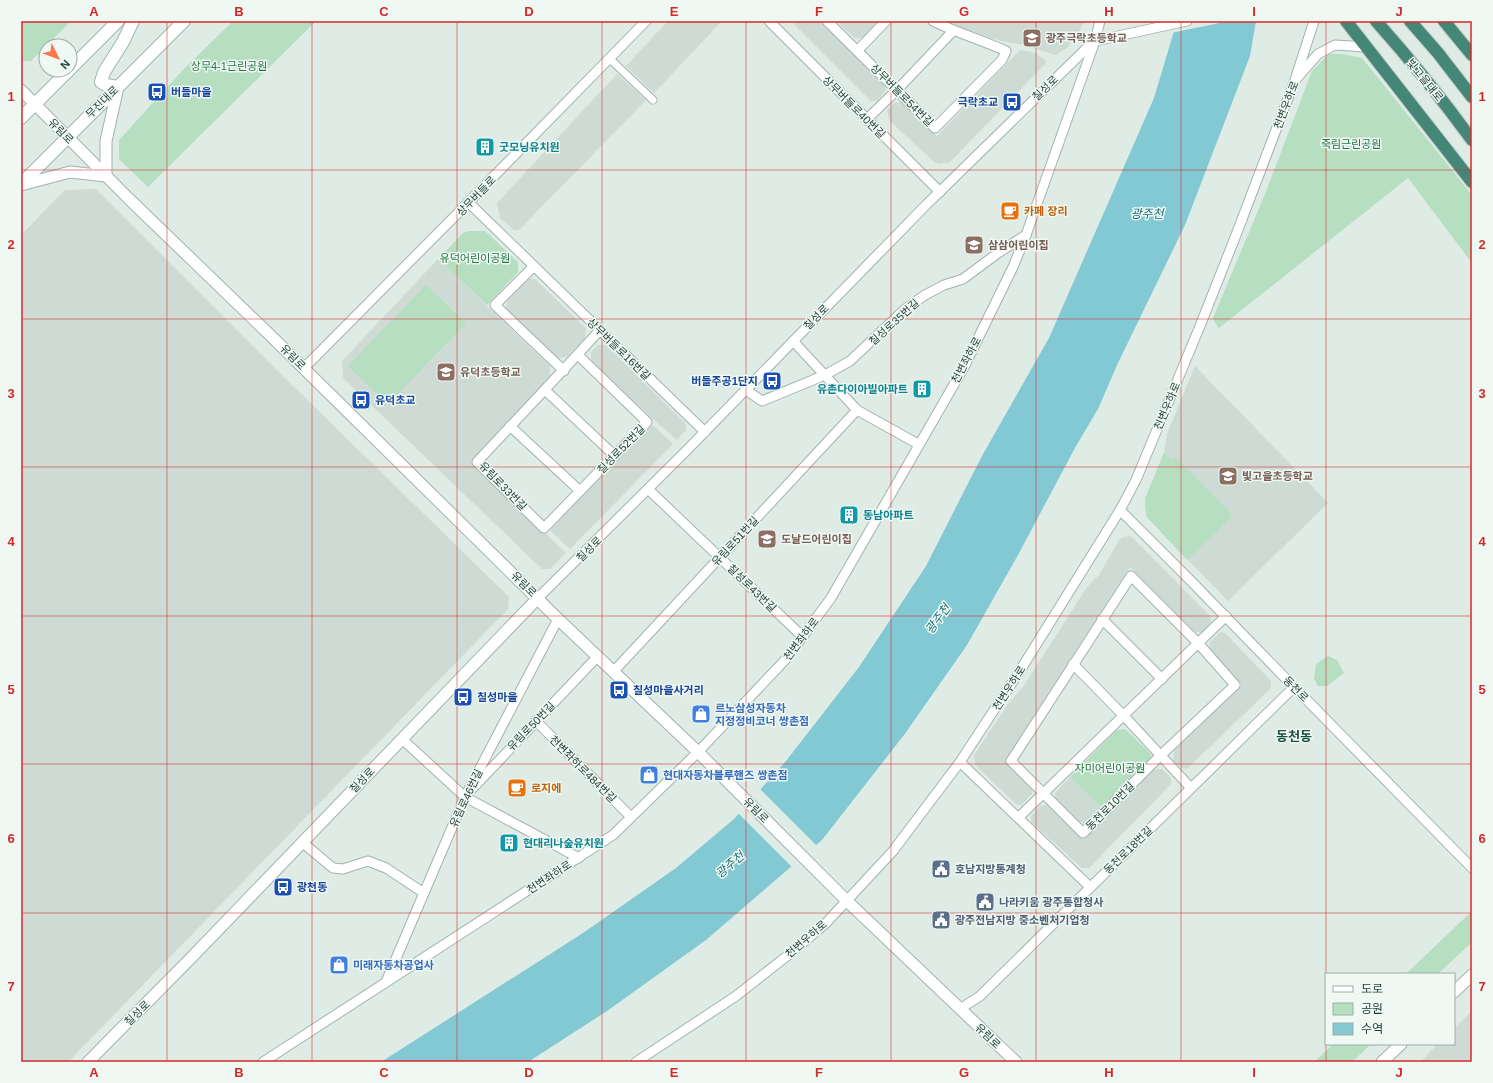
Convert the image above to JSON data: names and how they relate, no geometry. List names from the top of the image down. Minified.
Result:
{"streets":{"highway":["빛고을대로"],"main road":["무진대로"],"street":["칠성로","상무버들로54번길","천변우하로","상무버들로40번길","유림로","상무버들로","칠성로35번길","상무버들로16번길","천변좌하로","칠성로52번길","유림로33번길","유림로51번길","칠성로43번길","동천로","유림로50번길","천변좌하로484번길","유림로46번길","동천로10번길","동천로18번길"]},"crossings":[["칠성로","상무버들로40번길"],["칠성로","유림로"],["칠성로","칠성로35번길"],["칠성로","상무버들로16번길"],["칠성로","천변좌하로"],["칠성로","칠성로43번길"],["무진대로","유림로"],["천변우하로","유림로"],["천변우하로","동천로"],["유림로","상무버들로"],["유림로","천변좌하로"],["유림로","유림로51번길"],["유림로","유림로50번길"],["유림로","유림로46번길"],["유림로","동천로18번길"],["상무버들로","상무버들로16번길"],["칠성로35번길","천변좌하로"],["상무버들로16번길","유림로33번길"],["천변좌하로","칠성로43번길"],["천변좌하로","천변좌하로484번길"],["천변좌하로","유림로46번길"],["칠성로52번길","유림로33번길"],["유림로51번길","칠성로43번길"],["동천로","동천로18번길"],["유림로50번길","천변좌하로484번길"],["유림로50번길","유림로46번길"]],"districts":["동천동"],"water":["광주천"],"parks":["상무4-1근린공원","죽림근린공원","유덕어린이공원","자미어린이공원"],"places":{"school or university":["광주극락초등학교","삼삼어린이집","유덕초등학교","빛고을초등학교","도날드어린이집"],"bus stop":["버들마을","극락초교","버들주공1단지","유덕초교","칠성마을사거리","칠성마을","광천동"],"building":["굿모닝유치원","유촌다이아빌아파트","동남아파트","현대리나숲유치원"],"cafe":["카페 장리","로지에"],"shop":["르노삼성자동차 지정정비코너 쌍촌점","현대자동차블루핸즈 쌍촌점","미래자동차공업사"],"public building":["호남지방통계청","나라키움 광주통합청사","광주전남지방 중소벤처기업청"]},"legend":["도로","공원","수역"],"north":"bottom right","grid":{"columns":["A","B","C","D","E","F","G","H","I","J"],"rows":["1","2","3","4","5","6","7"]}}
